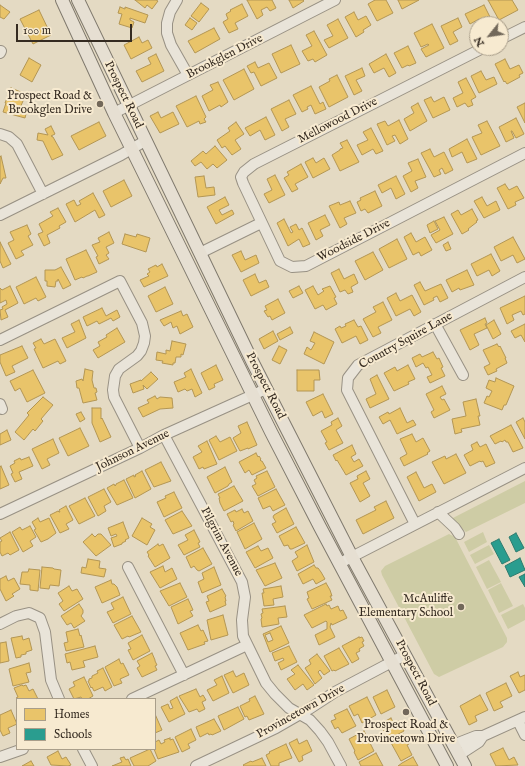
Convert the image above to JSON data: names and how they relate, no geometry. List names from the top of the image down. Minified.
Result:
{"streets":{"main road":["Prospect Road"],"street":["Brookglen Drive","Mellowood Drive","Woodside Drive","Country Squire Lane","Johnson Avenue","Pilgrim Avenue","Provincetown Drive"]},"crossings":[["Brookglen Drive","Prospect Road"],["Prospect Road","Johnson Avenue"],["Prospect Road","Provincetown Drive"],["Mellowood Drive","Woodside Drive"],["Johnson Avenue","Pilgrim Avenue"],["Pilgrim Avenue","Provincetown Drive"]],"places":["Prospect Road & Brookglen Drive","McAuliffe Elementary School","Prospect Road & Provincetown Drive"],"legend":["Homes","Schools"],"scale_bar":"100 m","north":"bottom left"}
